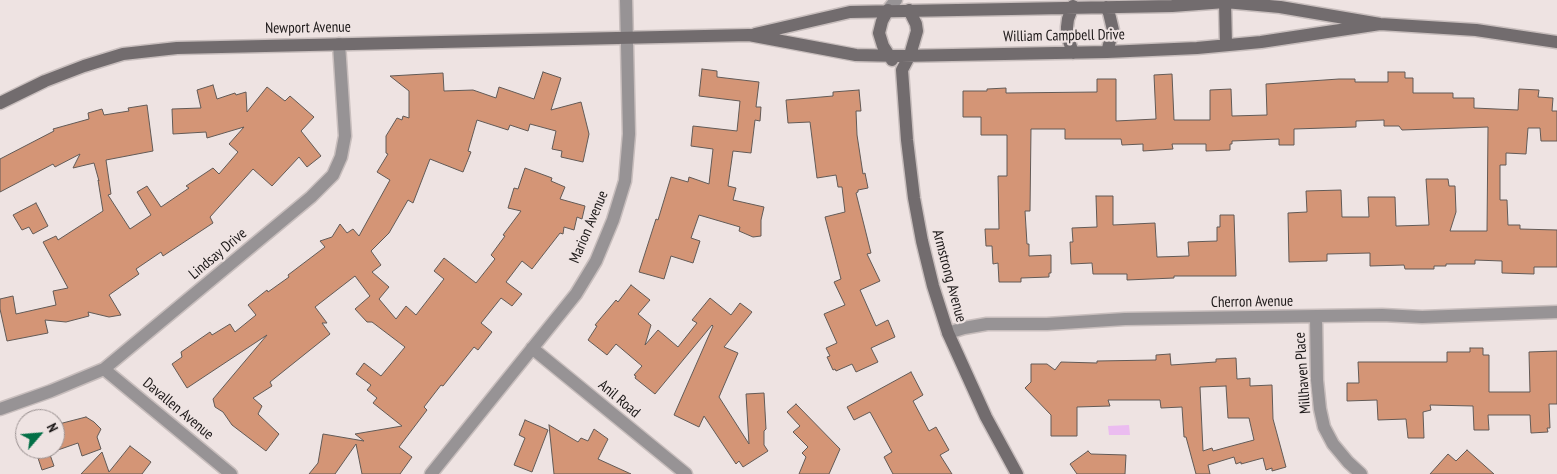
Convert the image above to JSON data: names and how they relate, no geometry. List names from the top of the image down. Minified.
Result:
{"streets":{"street":["Newport Avenue","William Campbell Drive","Marion Avenue","Lindsay Drive","Armstrong Avenue","Cherron Avenue","Millhaven Place","Anil Road","Davallen Avenue"]},"crossings":[["Newport Avenue","William Campbell Drive"],["Newport Avenue","Marion Avenue"],["Newport Avenue","Lindsay Drive"],["William Campbell Drive","Marion Avenue"],["Marion Avenue","Anil Road"],["Lindsay Drive","Davallen Avenue"],["Armstrong Avenue","Cherron Avenue"],["Cherron Avenue","Millhaven Place"]],"north":"top right"}
